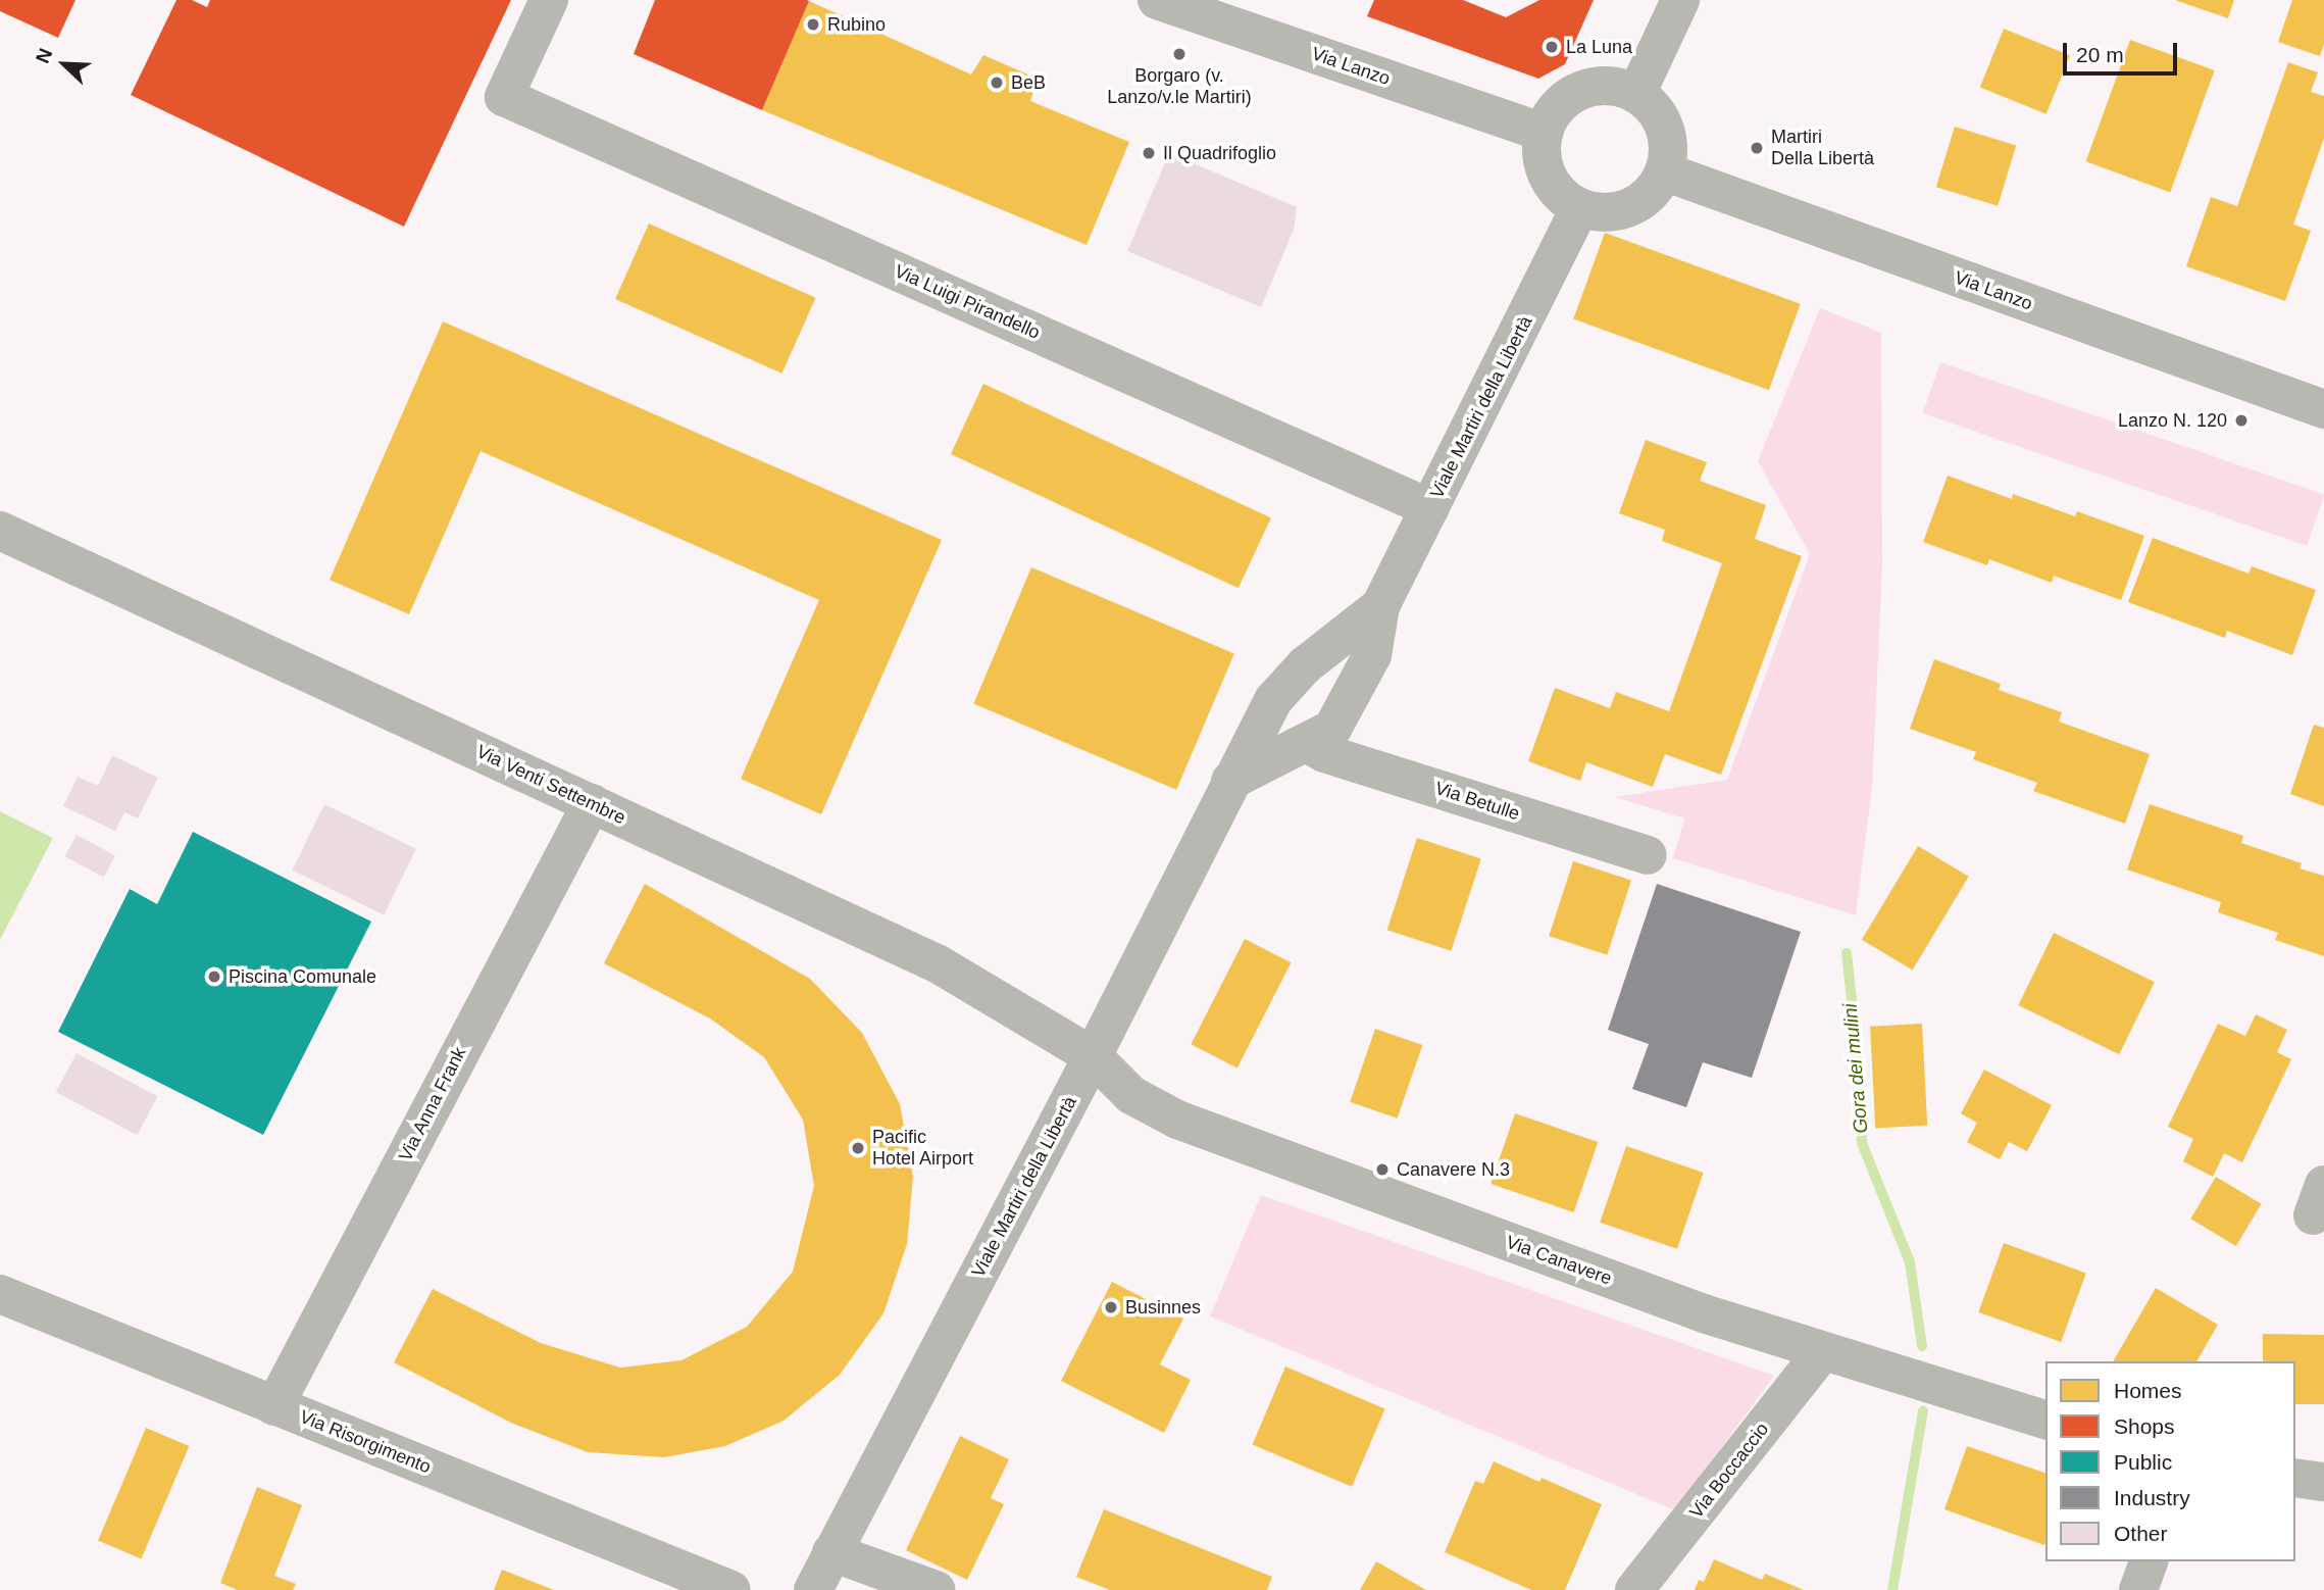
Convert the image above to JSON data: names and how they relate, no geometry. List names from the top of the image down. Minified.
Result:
{"streets":{"street":["Via Lanzo","Via Luigi Pirandello","Viale Martiri della Libertà","Via Venti Settembre","Via Betulle","Via Anna Frank","Via Canavere","Via Risorgimento","Via Boccaccio"]},"crossings":[["Via Lanzo","Viale Martiri della Libertà"],["Via Luigi Pirandello","Viale Martiri della Libertà"],["Viale Martiri della Libertà","Via Venti Settembre"],["Viale Martiri della Libertà","Via Betulle"],["Viale Martiri della Libertà","Via Canavere"],["Via Venti Settembre","Via Anna Frank"],["Via Venti Settembre","Via Canavere"],["Via Anna Frank","Via Risorgimento"],["Via Canavere","Via Boccaccio"]],"water":["Gora dei mulini"],"places":["Rubino","La Luna","Borgaro (v. Lanzo/v.le Martiri)","BeB","Martiri Della Libertà","Il Quadrifoglio","Lanzo N. 120","Piscina Comunale","Pacific Hotel Airport","Canavere N.3","Businnes"],"legend":["Homes","Shops","Public","Industry","Other"],"scale_bar":"20 m","north":"top left"}
